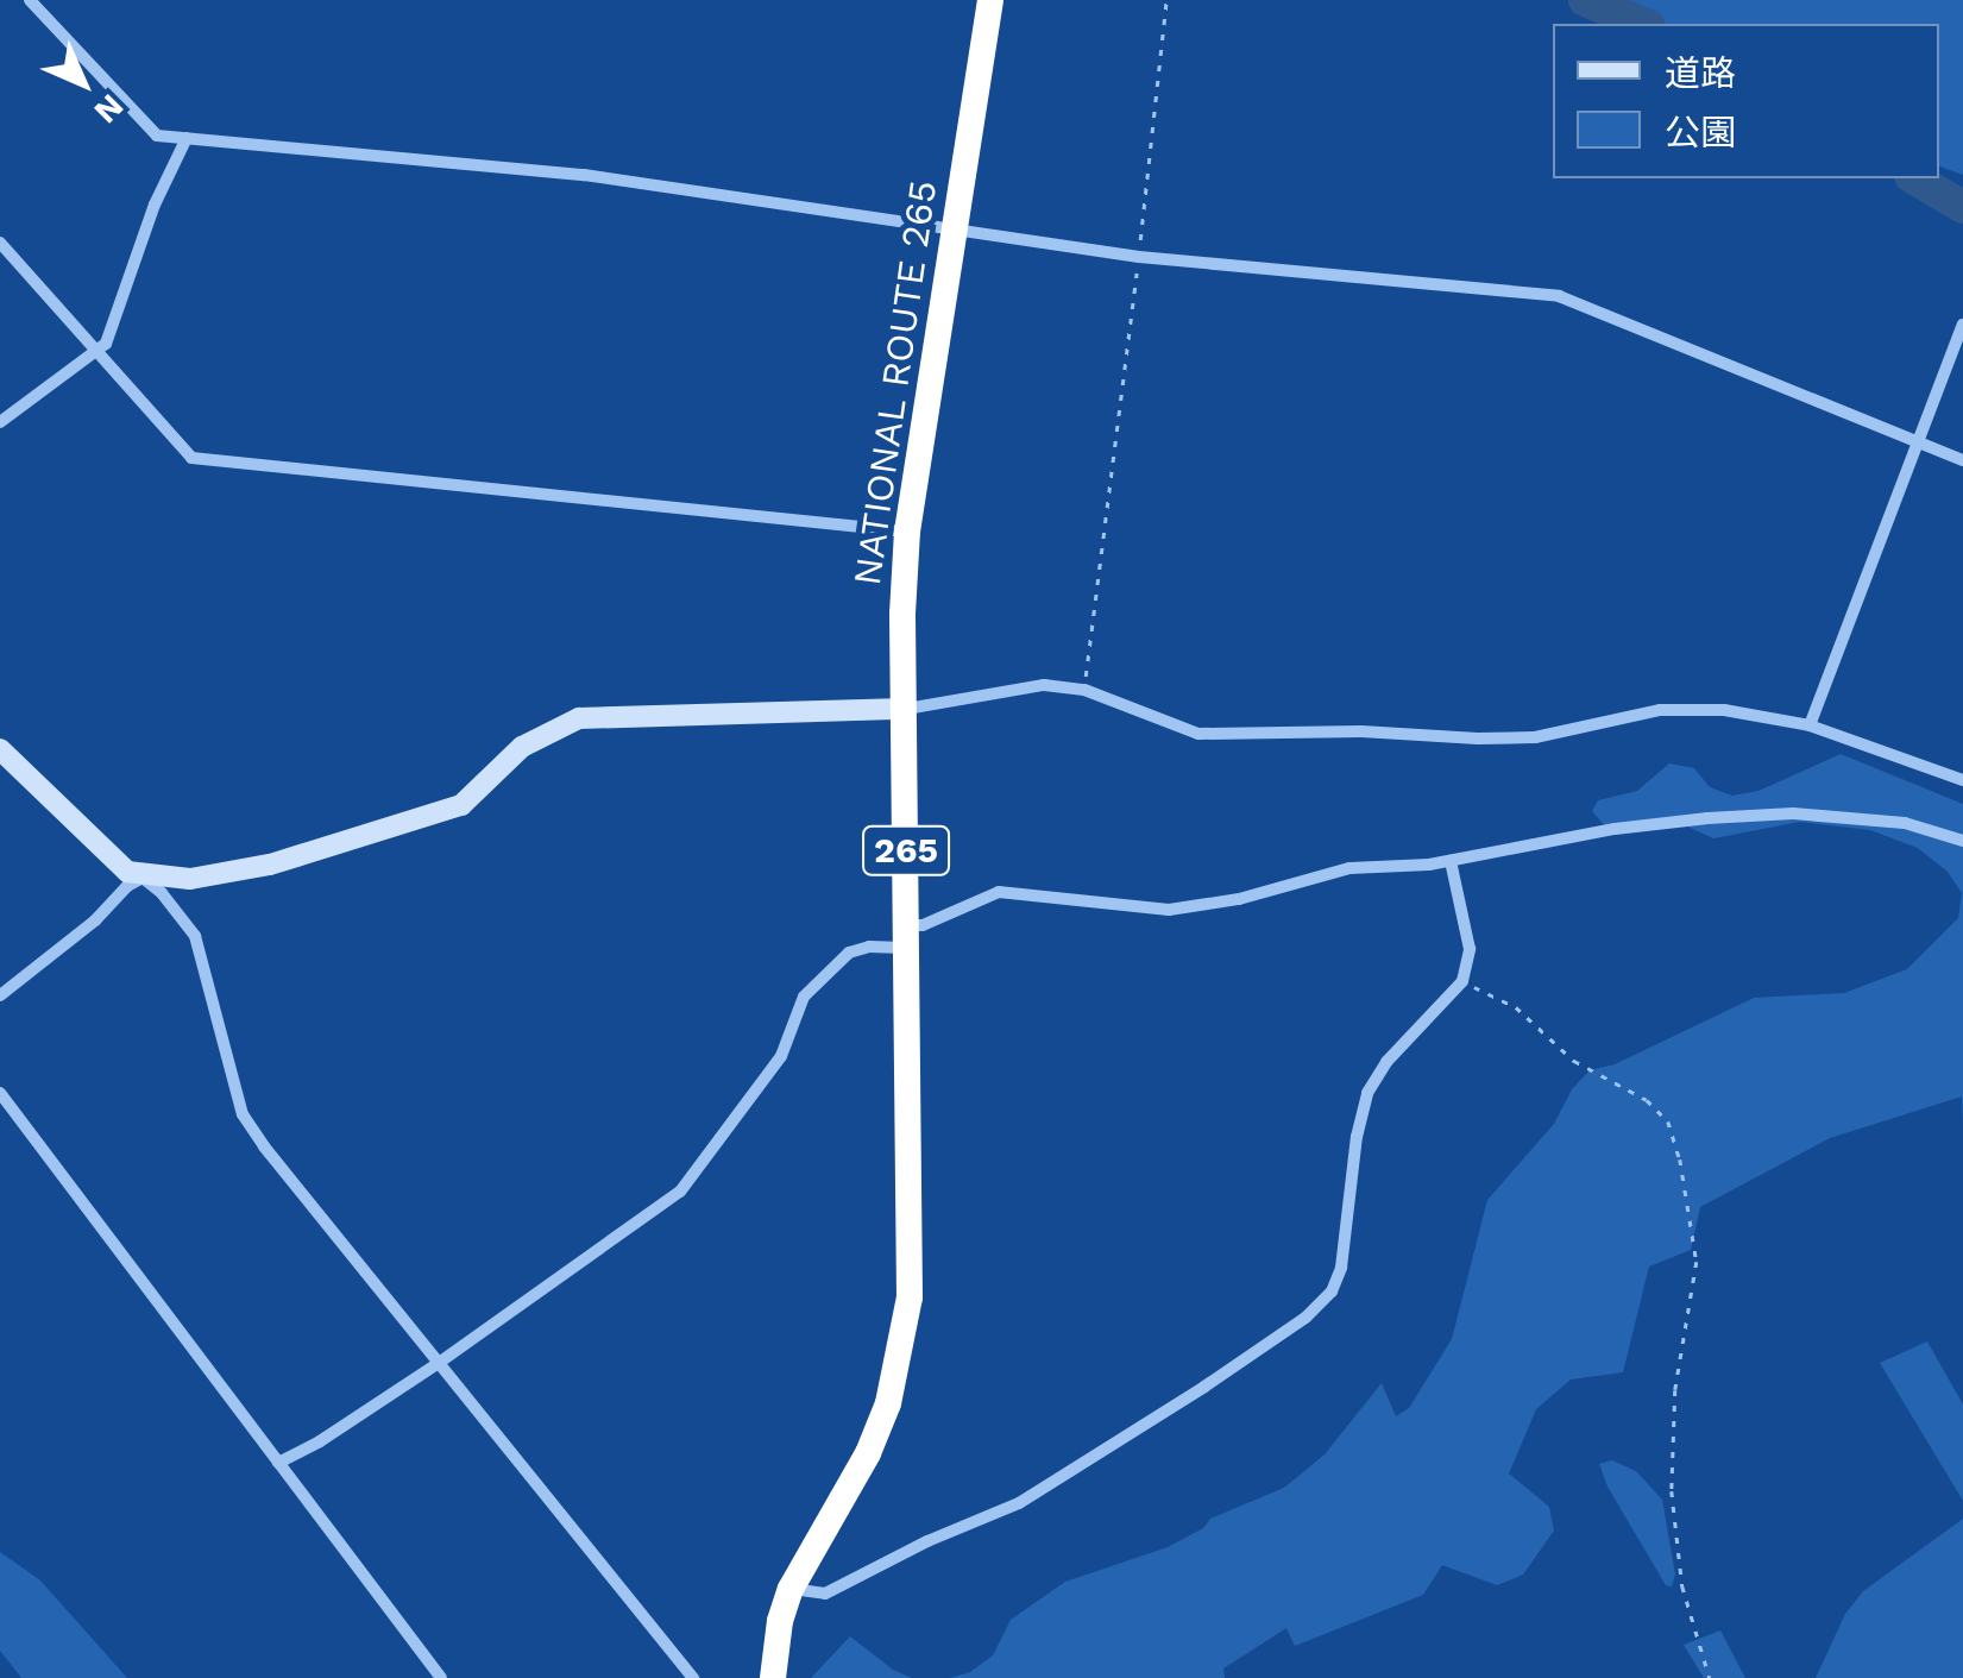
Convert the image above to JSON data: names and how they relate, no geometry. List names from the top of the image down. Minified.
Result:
{"streets":{"highway":["NATIONAL ROUTE 265","265"]},"legend":["道路","公園"],"north":"bottom right"}
